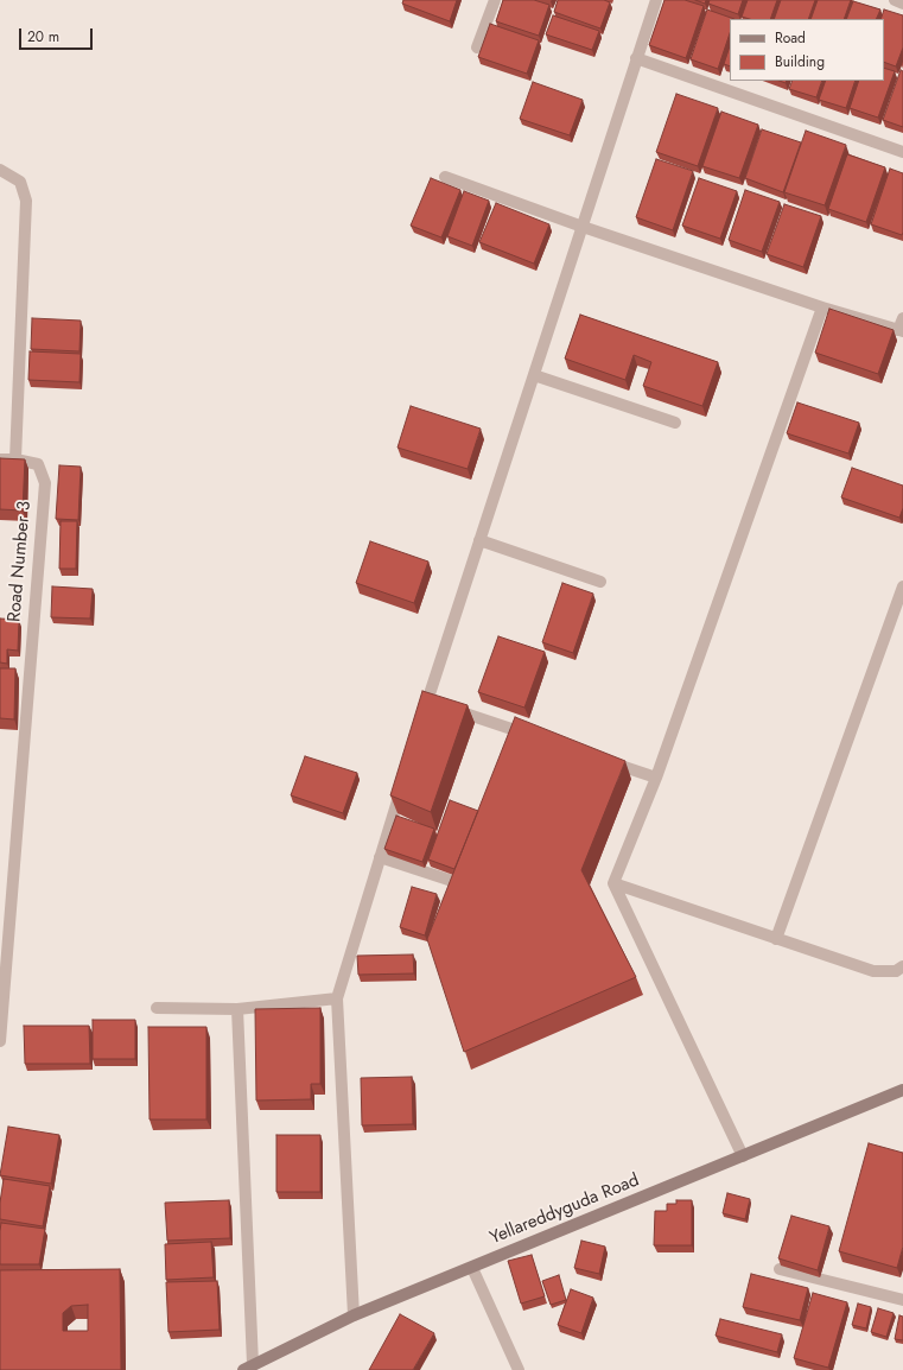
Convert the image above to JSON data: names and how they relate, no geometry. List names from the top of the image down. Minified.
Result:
{"streets":{"street":["Road Number 3","Yellareddyguda Road"]},"legend":["Road","Building"],"scale_bar":"20 m"}
